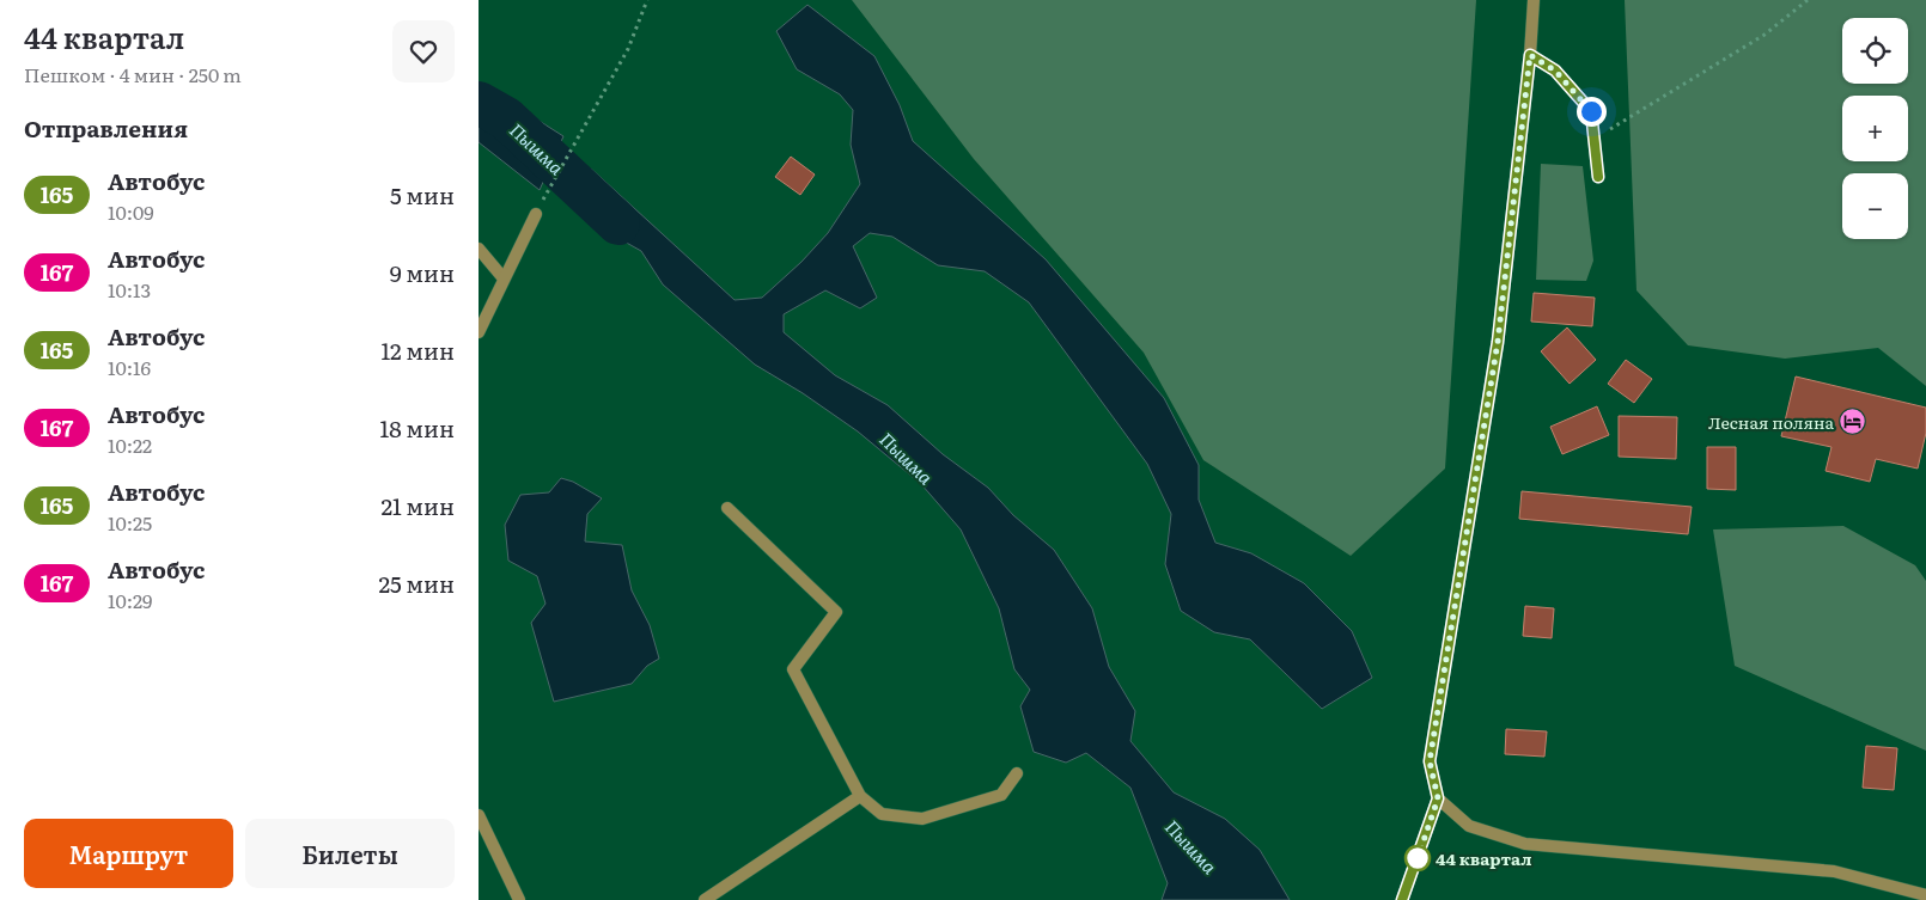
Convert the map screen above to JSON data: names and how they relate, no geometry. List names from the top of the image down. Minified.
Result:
{"water":["Пышма"],"places":{"hotel":["Лесная поляна"],"other":["44 квартал"]},"lines":["bus line 165"],"page":{"heading":[["44 квартал","Пешком · 4 мин · 250 m"],"Отправления"],"map_buttons":["+","−"],"list":[{"mark":"165","name":"Автобус","note":"10:09","value":"5 мин"},{"mark":"167","name":"Автобус","note":"10:13","value":"9 мин"},{"mark":"165","name":"Автобус","note":"10:16","value":"12 мин"},{"mark":"167","name":"Автобус","note":"10:22","value":"18 мин"},{"mark":"165","name":"Автобус","note":"10:25","value":"21 мин"},{"mark":"167","name":"Автобус","note":"10:29","value":"25 мин"}],"buttons":["Маршрут","Билеты"]}}
